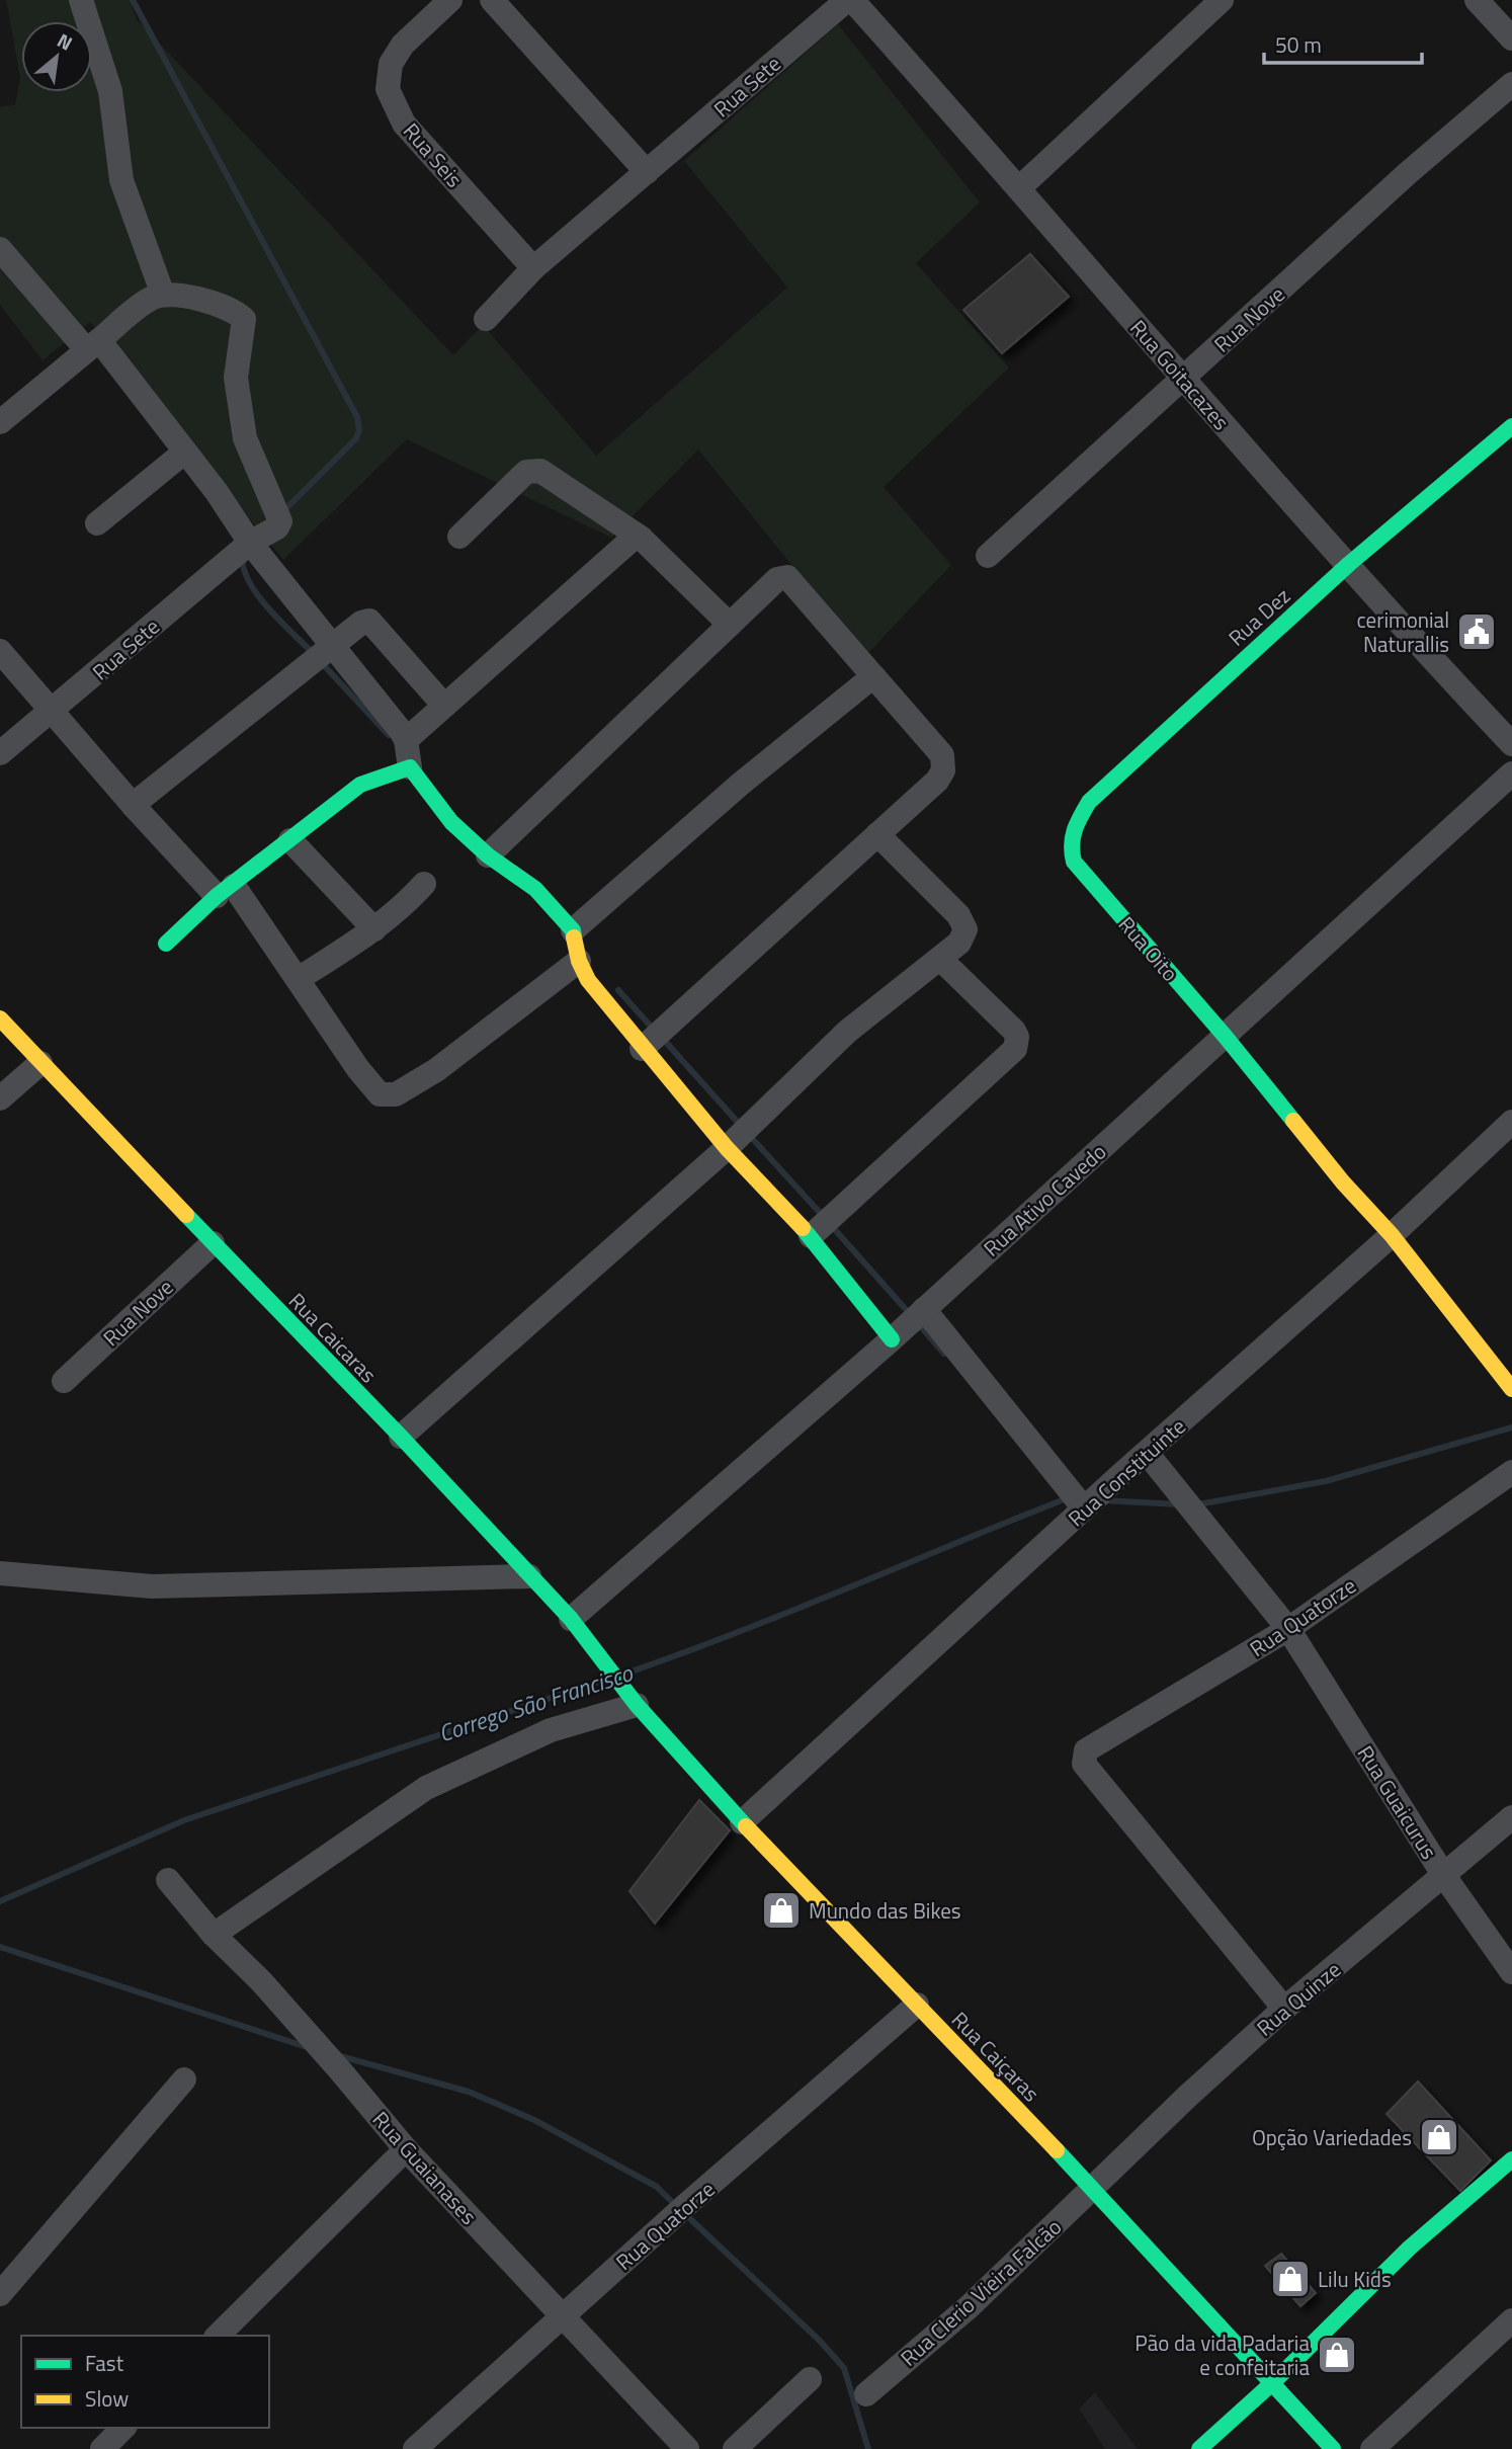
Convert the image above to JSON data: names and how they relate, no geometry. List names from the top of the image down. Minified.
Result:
{"streets":{"street":["Rua Sete","Rua Seis","Rua Nove","Rua Goitacazes","Rua Dez","Rua Oito","Rua Ativo Cavedo","Rua Caicaras","Rua Constituinte","Rua Quatorze","Rua Guaicurus","Rua Quinze","Rua Caiçaras","Rua Guaianases","Rua Clerio Vieira Falcão"]},"crossings":[["Rua Sete","Rua Seis"],["Rua Sete","Rua Goitacazes"],["Rua Nove","Rua Goitacazes"],["Rua Nove","Rua Caicaras"],["Rua Goitacazes","Rua Dez"],["Rua Dez","Rua Oito"],["Rua Oito","Rua Ativo Cavedo"],["Rua Oito","Rua Constituinte"],["Rua Ativo Cavedo","Rua Caicaras"],["Rua Caicaras","Rua Caiçaras"],["Rua Constituinte","Rua Guaicurus"],["Rua Constituinte","Rua Caiçaras"],["Rua Quatorze","Rua Guaicurus"],["Rua Quatorze","Rua Quinze"],["Rua Quatorze","Rua Caiçaras"],["Rua Quatorze","Rua Guaianases"],["Rua Guaicurus","Rua Quinze"],["Rua Quinze","Rua Caiçaras"],["Rua Quinze","Rua Clerio Vieira Falcão"],["Rua Caiçaras","Rua Clerio Vieira Falcão"]],"water":["Corrego São Francisco"],"places":{"public building":["cerimonial Naturallis"],"shop":["Mundo das Bikes","Opção Variedades","Lilu Kids","Pão da vida Padaria e confeitaria"]},"legend":["Fast","Slow"],"scale_bar":"50 m","north":"top right"}
